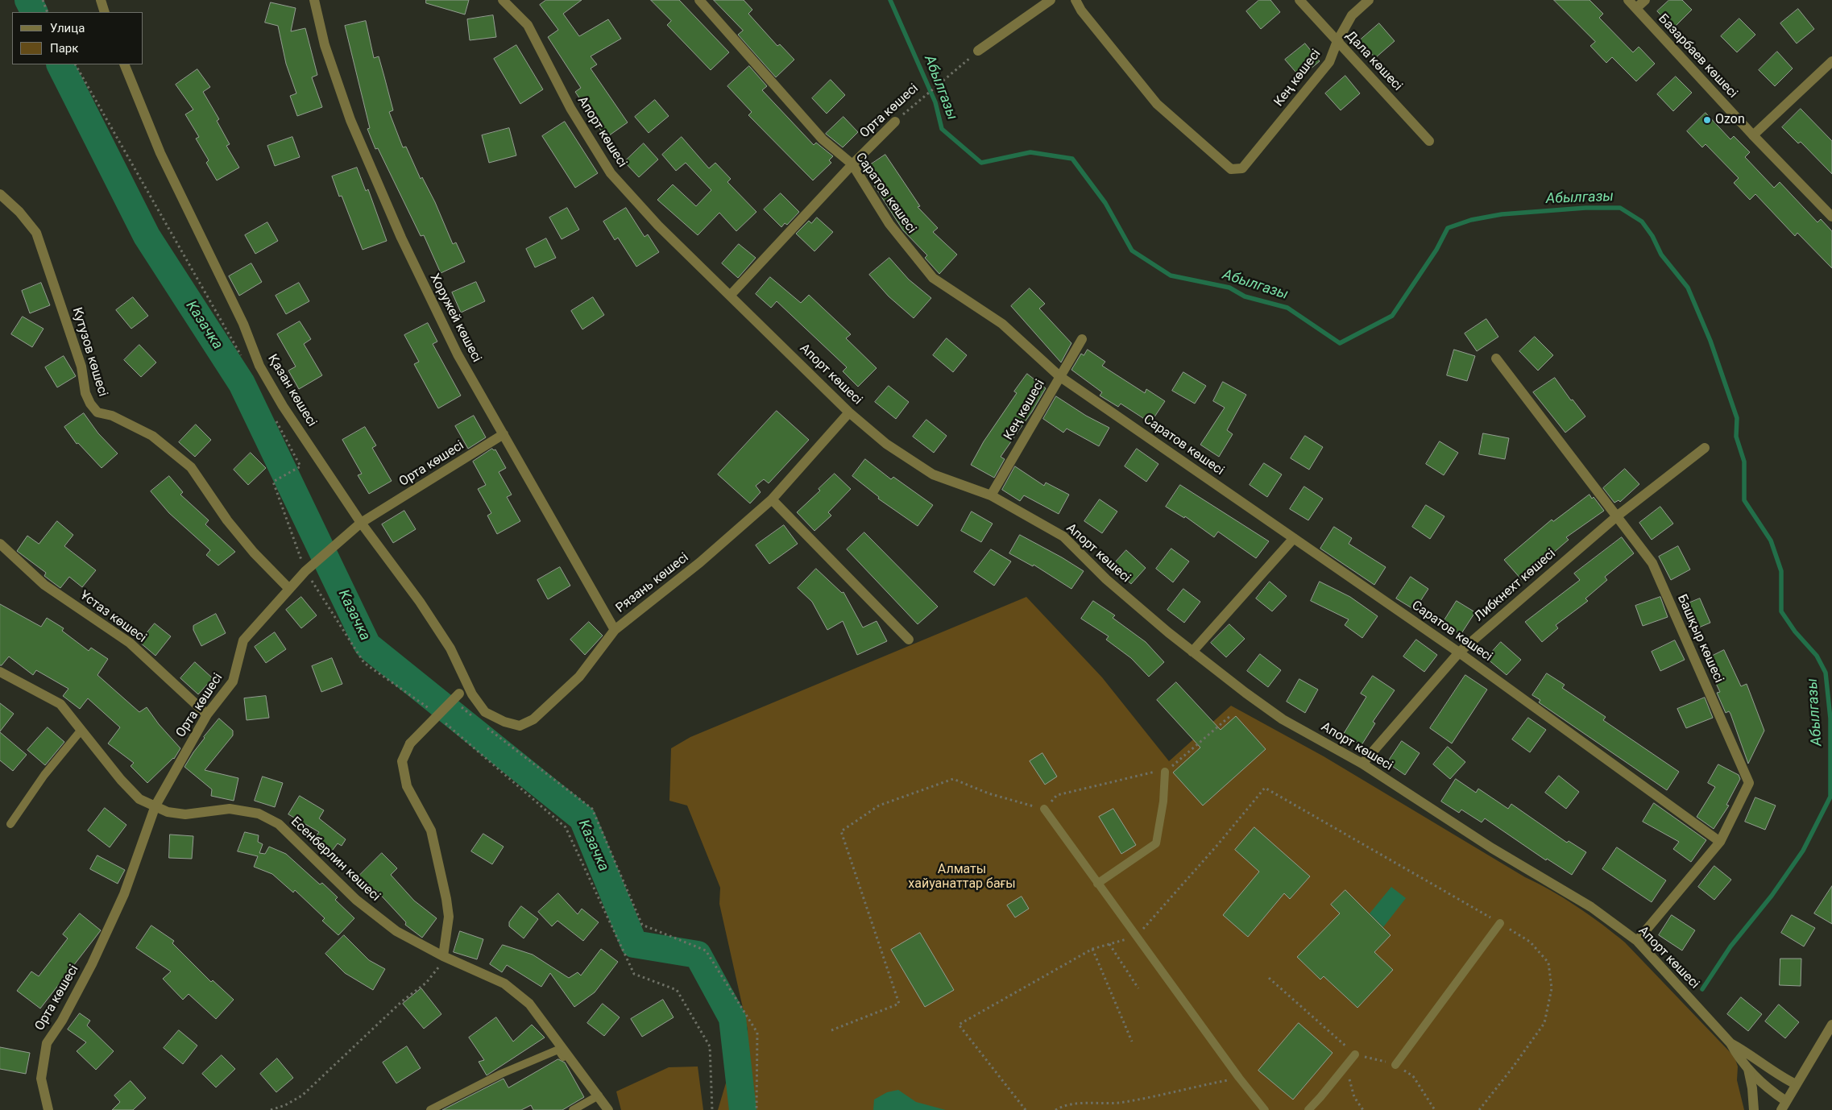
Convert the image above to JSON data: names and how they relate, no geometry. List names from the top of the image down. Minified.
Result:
{"streets":{"street":["Базарбаев көшесі","Дала көшесі","Кең көшесі","Орта көшесі","Апорт көшесі","Саратов көшесі","Хоружей көшесі","Кутузов көшесі","Қазан көшесі","Рязань көшесі","Либкнехт көшесі","Ұстаз көшесі","Башқыр көшесі","Есенберлин көшесі"]},"crossings":[["Дала көшесі","Кең көшесі"],["Кең көшесі","Апорт көшесі"],["Кең көшесі","Саратов көшесі"],["Орта көшесі","Апорт көшесі"],["Орта көшесі","Саратов көшесі"],["Орта көшесі","Хоружей көшесі"],["Орта көшесі","Кутузов көшесі"],["Орта көшесі","Қазан көшесі"],["Орта көшесі","Ұстаз көшесі"],["Орта көшесі","Есенберлин көшесі"],["Апорт көшесі","Рязань көшесі"],["Апорт көшесі","Либкнехт көшесі"],["Апорт көшесі","Башқыр көшесі"],["Саратов көшесі","Либкнехт көшесі"],["Саратов көшесі","Башқыр көшесі"],["Хоружей көшесі","Рязань көшесі"],["Қазан көшесі","Рязань көшесі"],["Либкнехт көшесі","Башқыр көшесі"]],"water":["Абылгазы","Казачка"],"parks":["Алматы хайуанаттар бағы"],"places":["Ozon"],"legend":["Улица","Парк"]}
